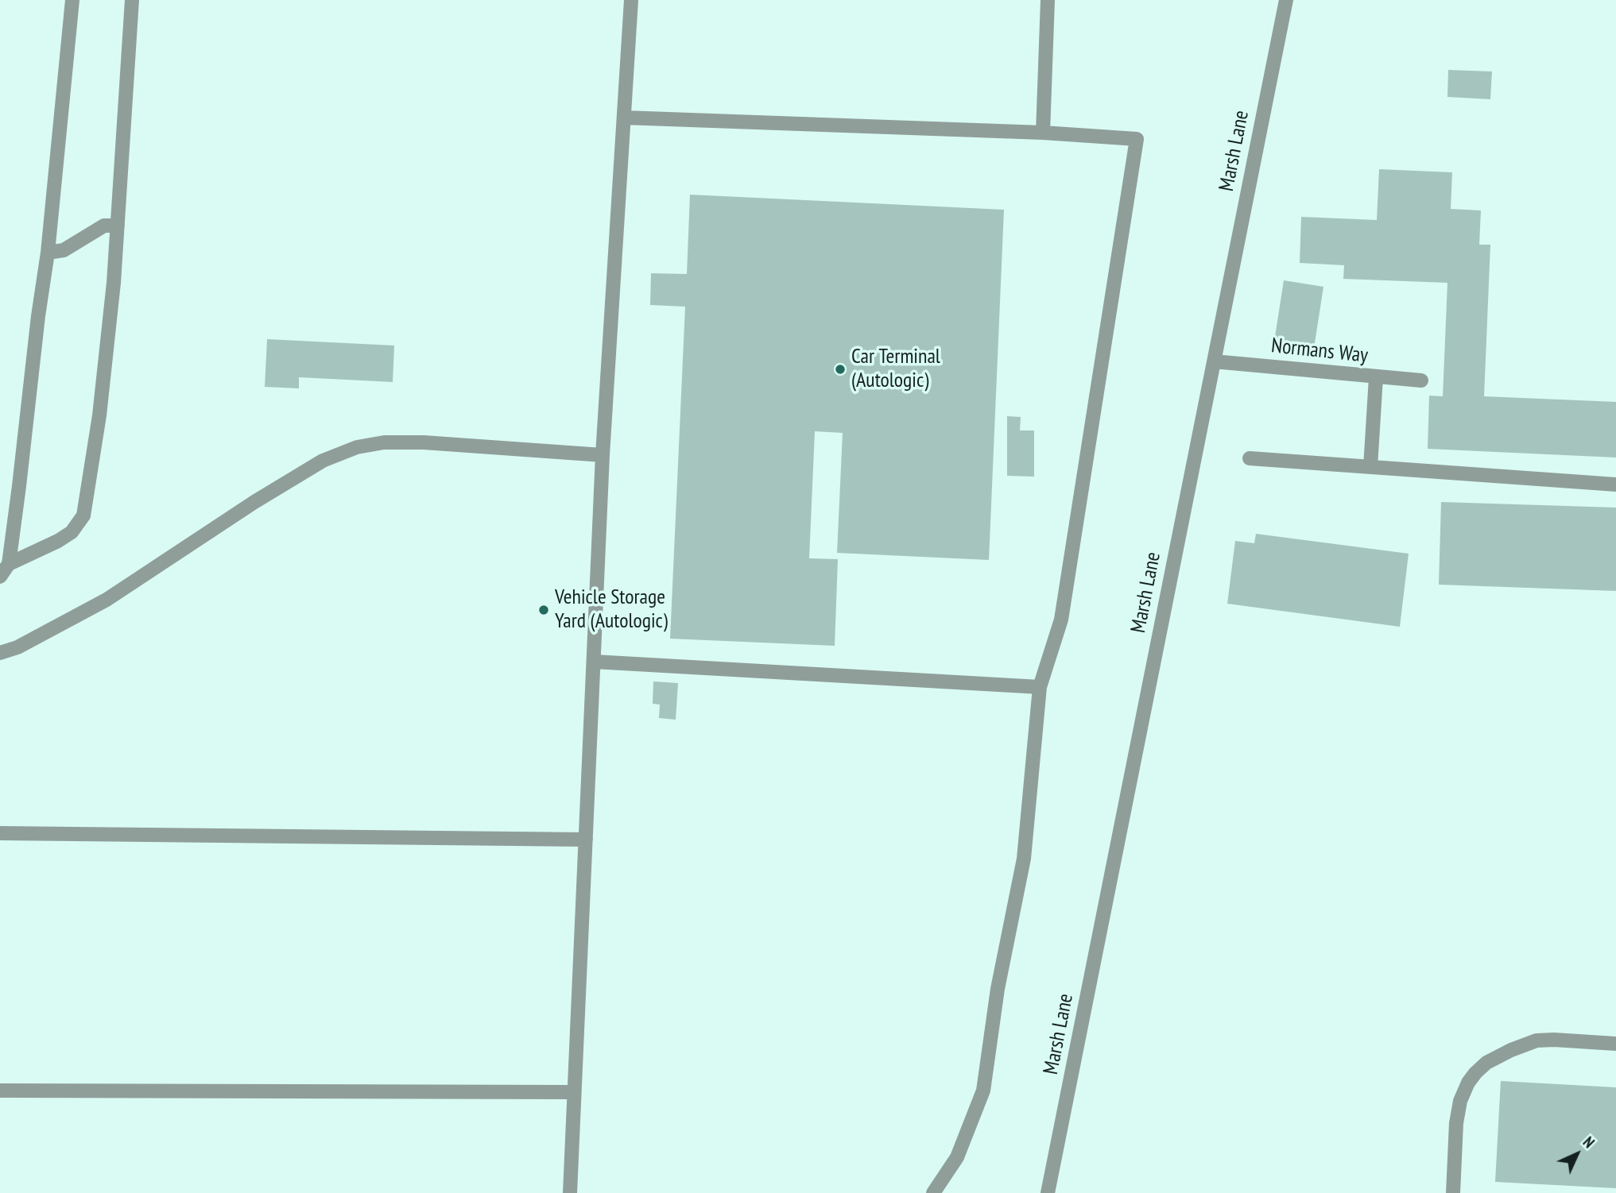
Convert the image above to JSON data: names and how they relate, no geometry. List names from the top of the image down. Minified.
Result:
{"streets":{"street":["Marsh Lane","Normans Way"]},"crossings":[["Marsh Lane","Normans Way"]],"places":["Car Terminal (Autologic)","Vehicle Storage Yard (Autologic)"],"north":"top right"}
